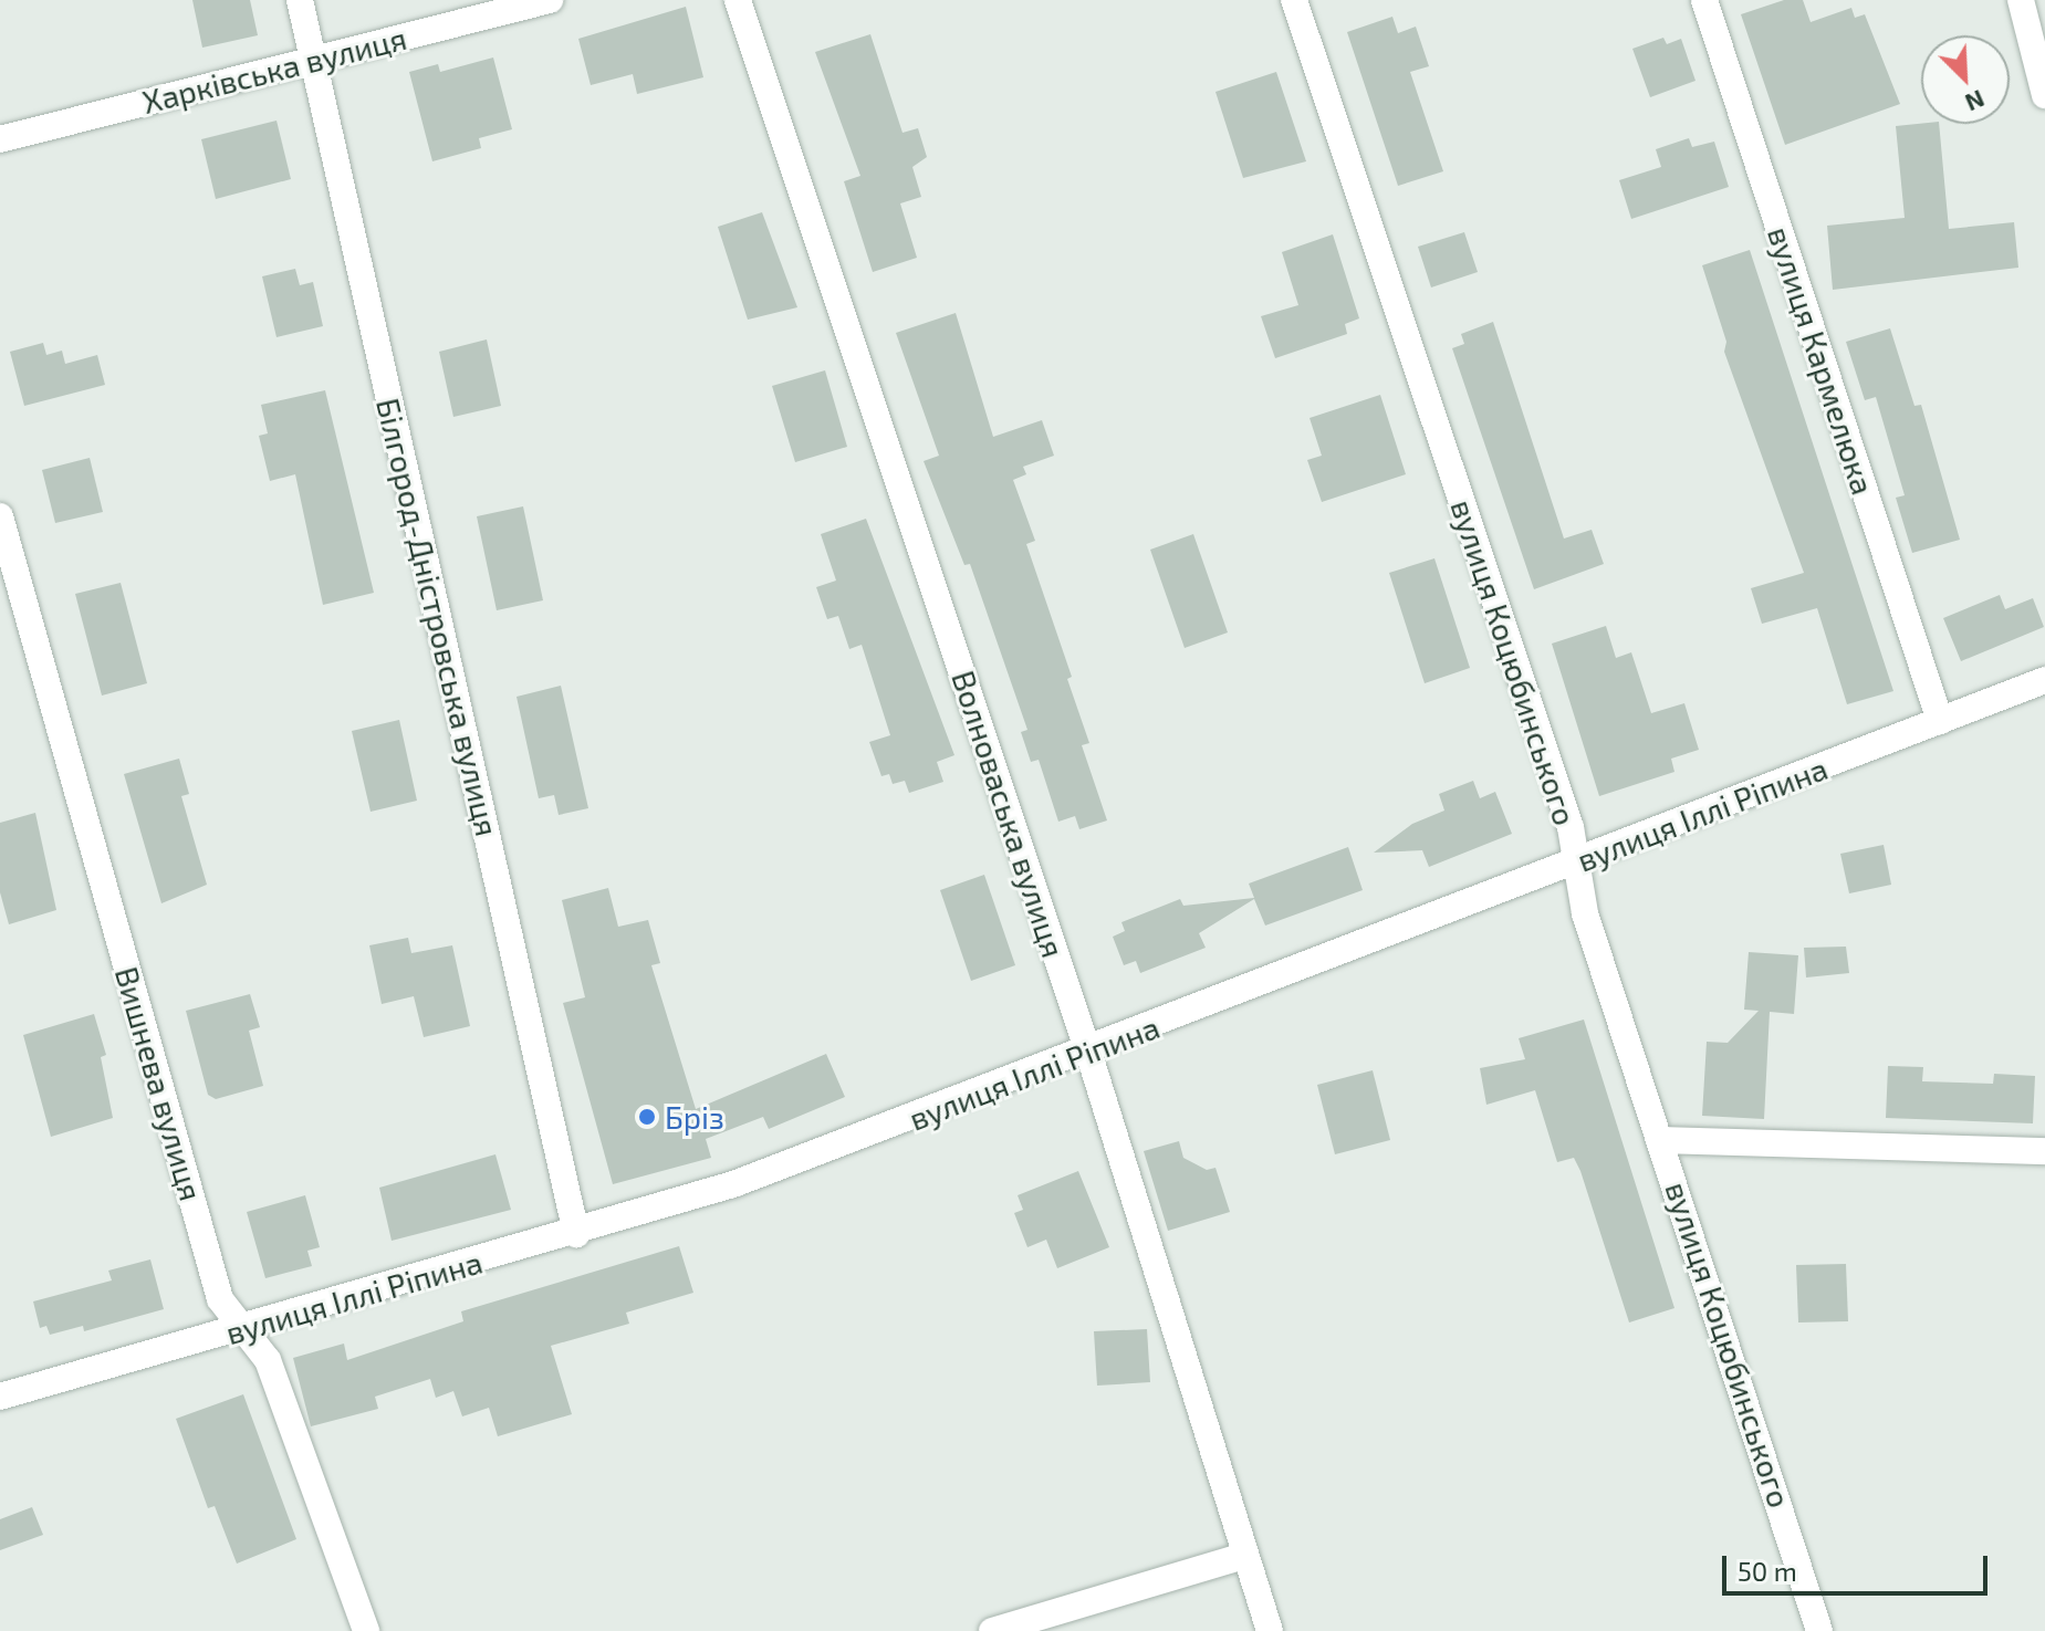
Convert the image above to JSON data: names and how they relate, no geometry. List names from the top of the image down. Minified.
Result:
{"streets":{"street":["Харківська вулиця","вулиця Кармелюка","Білгород-Дністровська вулиця","вулиця Коцюбинського","Волноваська вулиця","вулиця Іллі Ріпина","Вишнева вулиця"]},"crossings":[["Харківська вулиця","Білгород-Дністровська вулиця"],["вулиця Кармелюка","вулиця Іллі Ріпина"],["Білгород-Дністровська вулиця","вулиця Іллі Ріпина"],["вулиця Коцюбинського","вулиця Іллі Ріпина"],["Волноваська вулиця","вулиця Іллі Ріпина"],["вулиця Іллі Ріпина","Вишнева вулиця"]],"places":["Бріз"],"scale_bar":"50 m","north":"bottom right"}
